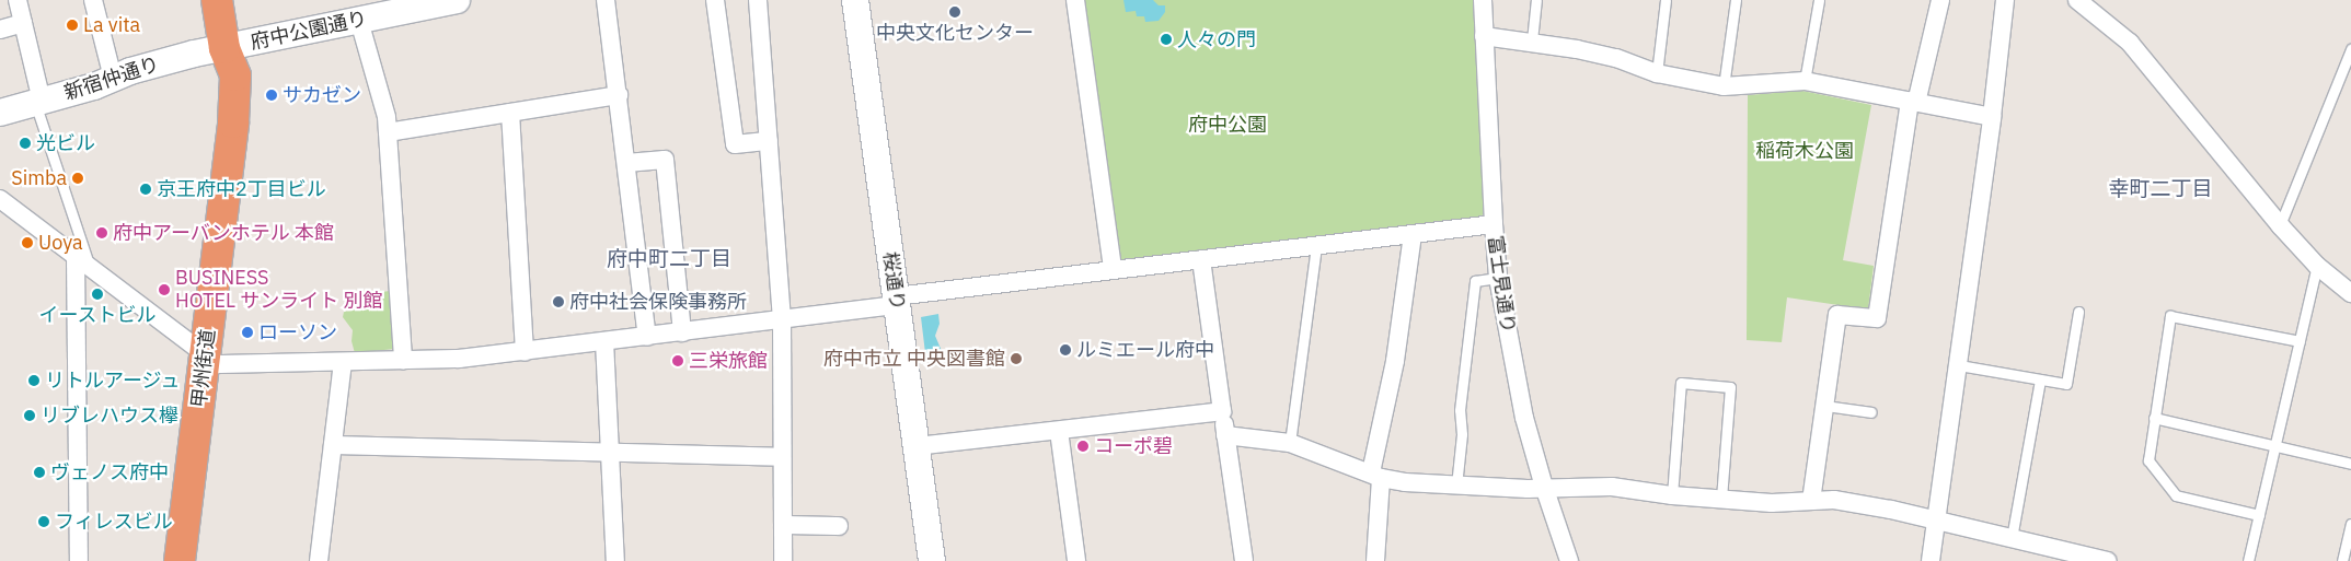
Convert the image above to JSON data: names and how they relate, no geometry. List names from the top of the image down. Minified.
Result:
{"streets":{"highway":["甲州街道"],"street":["府中公園通り","新宿仲通り","桜通り","富士見通り"]},"crossings":[["府中公園通り","新宿仲通り"],["府中公園通り","甲州街道"],["新宿仲通り","甲州街道"]],"districts":["幸町二丁目","府中町二丁目"],"parks":["府中公園","稲荷木公園"],"places":["中央文化センター","La vita","人々の門","サカゼン","光ビル","Simba","京王府中2丁目ビル","府中アーバンホテル 本館","Uoya","BUSINESS HOTEL サンライト 別館","イーストビル","府中社会保険事務所","ローソン","ルミエール府中","府中市立 中央図書館","三栄旅館","リトルアージュ","リブレハウス欅","コーポ碧","ヴェノス府中","フィレスビル"]}
